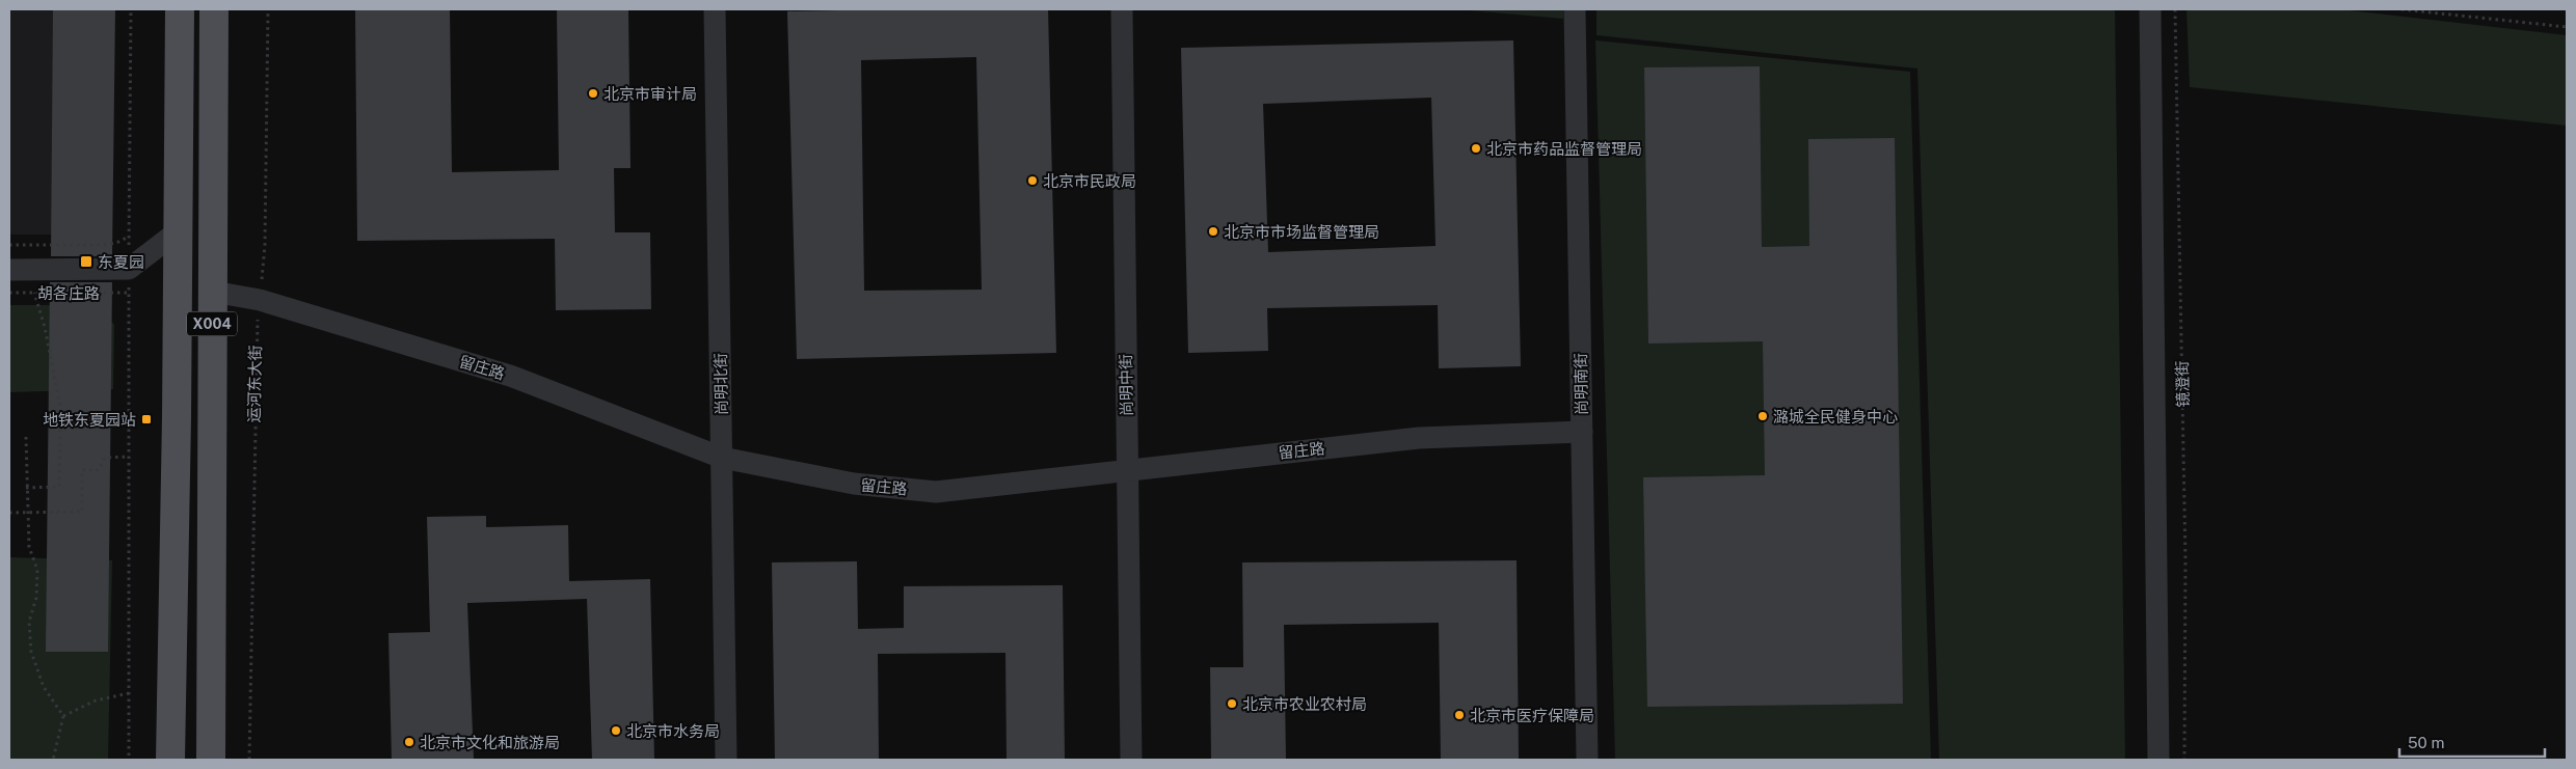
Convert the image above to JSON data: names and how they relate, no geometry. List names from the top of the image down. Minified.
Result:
{"streets":{"main road":["X004"],"street":["胡各庄路","留庄路","尚明北街","尚明南街","镜澄街","尚明中街"],"path":["运河东大街"]},"crossings":[["X004","留庄路"],["留庄路","运河东大街"],["留庄路","尚明北街"],["留庄路","尚明南街"],["留庄路","尚明中街"]],"places":{"other":["北京市审计局","北京市药品监督管理局","北京市民政局","北京市市场监督管理局","潞城全民健身中心","北京市农业农村局","北京市医疗保障局","北京市水务局","北京市文化和旅游局"],"transit":["东夏园","地铁东夏园站"]},"scale_bar":"50 m"}
